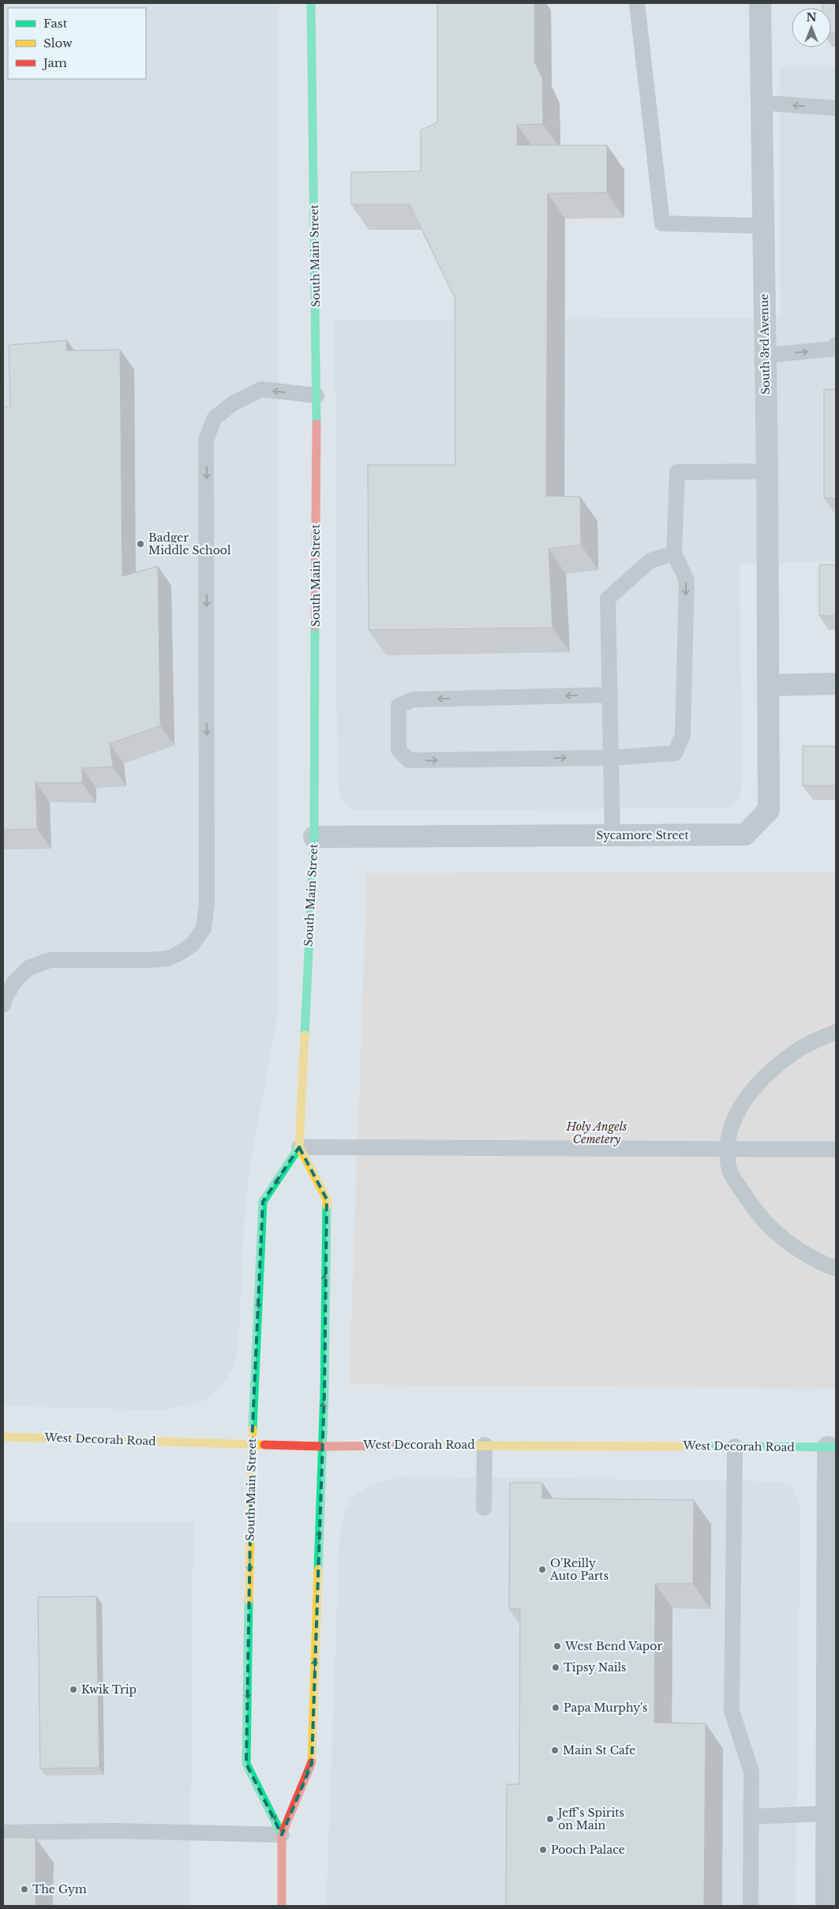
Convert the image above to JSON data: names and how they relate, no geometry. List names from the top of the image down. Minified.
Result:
{"streets":{"main road":["South Main Street","West Decorah Road"],"street":["South 3rd Avenue","Sycamore Street"]},"crossings":[["South Main Street","Sycamore Street"],["South Main Street","West Decorah Road"],["South 3rd Avenue","Sycamore Street"]],"parks":["Holy Angels Cemetery"],"places":["Badger Middle School","O'Reilly Auto Parts","West Bend Vapor","Tipsy Nails","Kwik Trip","Papa Murphy's","Main St Cafe","Jeff's Spirits on Main","Pooch Palace","The Gym"],"legend":["Fast","Slow","Jam"],"north":"top"}
